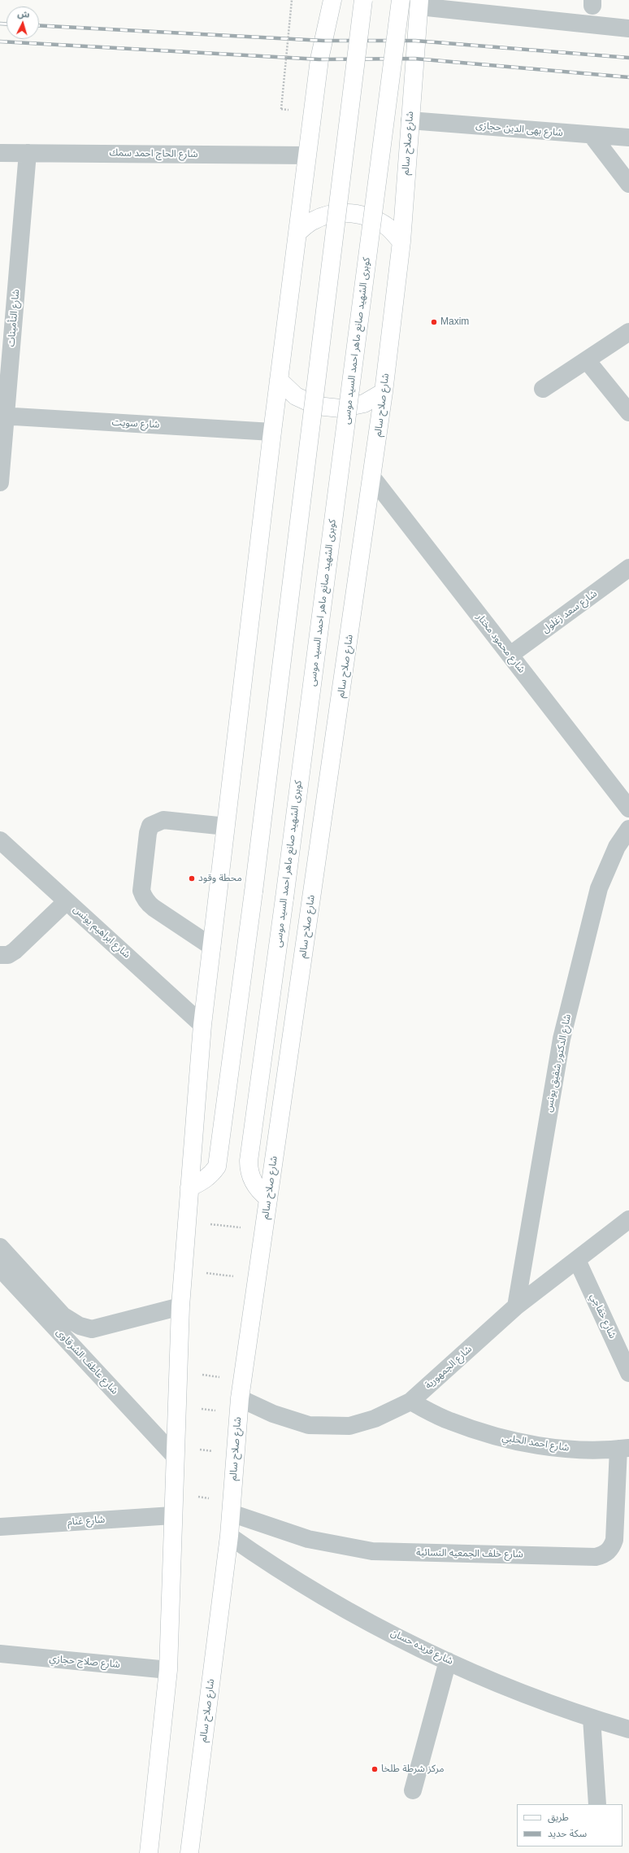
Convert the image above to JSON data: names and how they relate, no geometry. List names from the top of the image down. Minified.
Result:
{"streets":{"main road":["شارع صلاح سالم","كوبرى الشهيد صانع ماهر احمد السيد موسى"],"street":["شارع بهى الدين حجازى","شارع الحاج احمد سمك","شارع التأمينات","شارع سويت","شارع سعد زغلول","شارع محمود مختار","شارع ابراهيم يونس","شارع الدكتور شفيق يونس","شارع خفاجي","شارع عاطف الشرقاوى","شارع الجمهورية","شارع احمد الحلبي","شارع غنام","شارع خلف الجمعيه النسائية","شارع فريده حسان","شارع صلاح حجازي"]},"crossings":[["شارع بهى الدين حجازى","شارع صلاح سالم"],["شارع صلاح سالم","كوبرى الشهيد صانع ماهر احمد السيد موسى"],["شارع صلاح سالم","شارع محمود مختار"],["شارع صلاح سالم","شارع الجمهورية"],["شارع صلاح سالم","شارع خلف الجمعيه النسائية"],["شارع صلاح سالم","شارع فريده حسان"],["شارع الحاج احمد سمك","شارع التأمينات"],["شارع التأمينات","شارع سويت"],["شارع سعد زغلول","شارع محمود مختار"],["شارع الدكتور شفيق يونس","شارع الجمهورية"],["شارع خفاجي","شارع الجمهورية"],["شارع الجمهورية","شارع احمد الحلبي"],["شارع احمد الحلبي","شارع خلف الجمعيه النسائية"]],"places":["Maxim","محطة وقود","مركز شرطة طلخا"],"legend":["طريق","سكة حديد"],"north":"top"}
